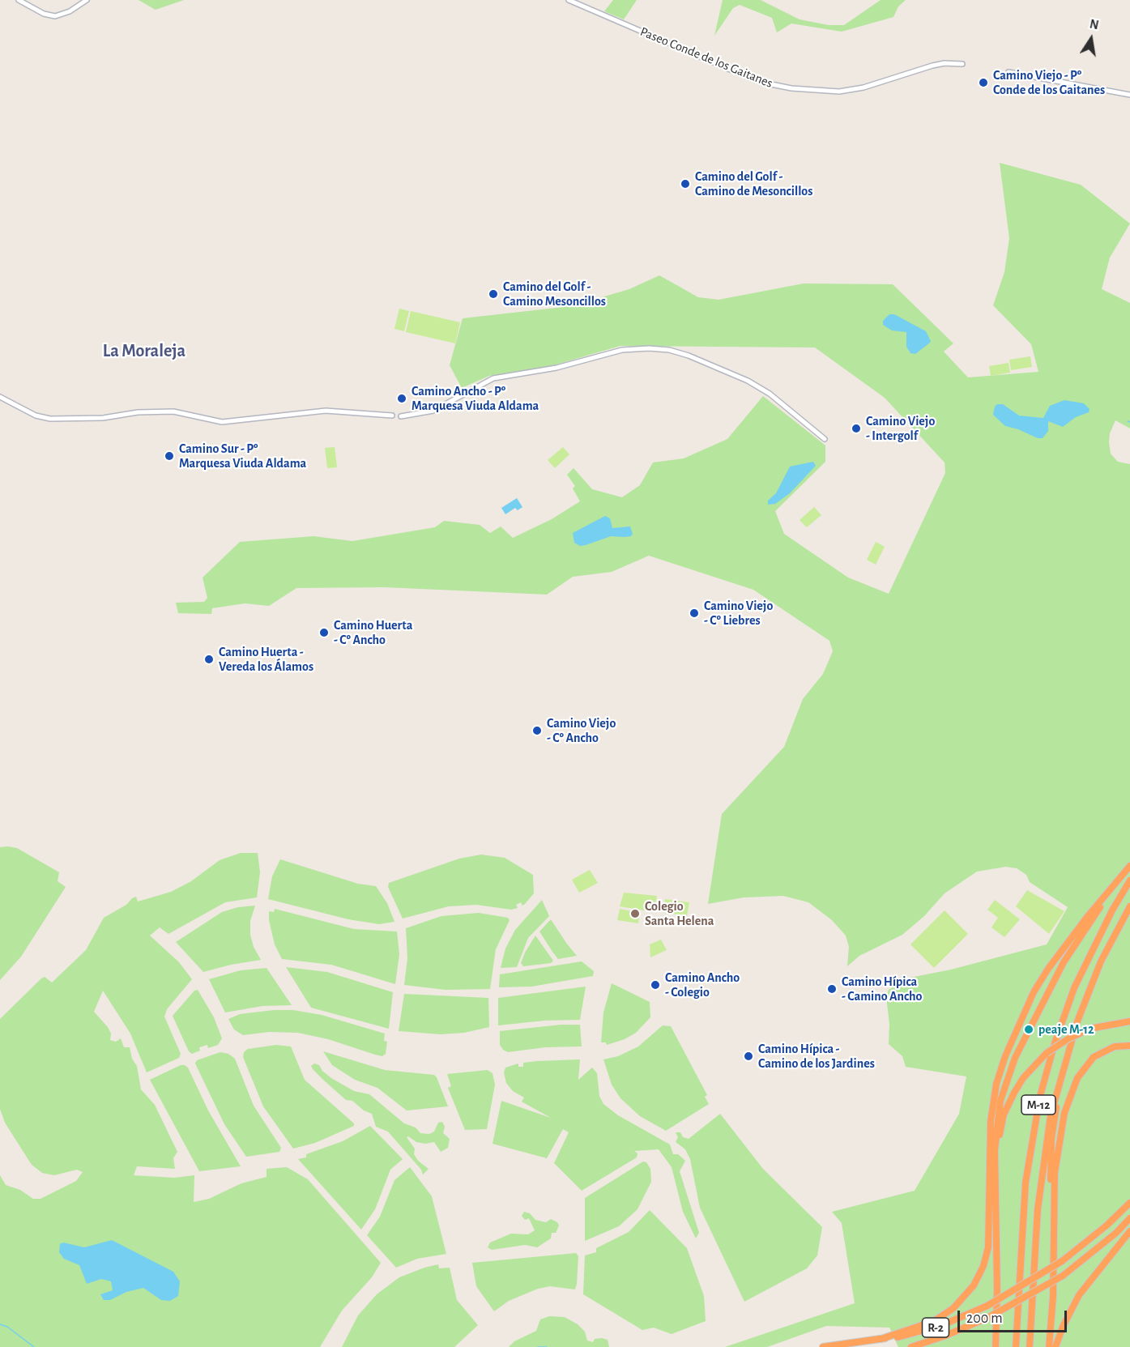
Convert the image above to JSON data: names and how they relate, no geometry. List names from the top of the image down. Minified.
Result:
{"streets":{"highway":["M-12","R-2"],"street":["Paseo Conde de los Gaitanes"]},"districts":["La Moraleja"],"places":["Camino Viejo - Pº Conde de los Gaitanes","Camino del Golf - Camino de Mesoncillos","Camino del Golf - Camino Mesoncillos","Camino Ancho - Pº Marquesa Viuda Aldama","Camino Viejo - Intergolf","Camino Sur - Pº Marquesa Viuda Aldama","Camino Viejo - Cº Liebres","Camino Huerta - Cº Ancho","Camino Huerta - Vereda los Álamos","Camino Viejo - Cº Ancho","Colegio Santa Helena","Camino Ancho - Colegio","Camino Hípica - Camino Ancho","peaje M-12","Camino Hípica - Camino de los Jardines"],"scale_bar":"200 m","north":"top"}
